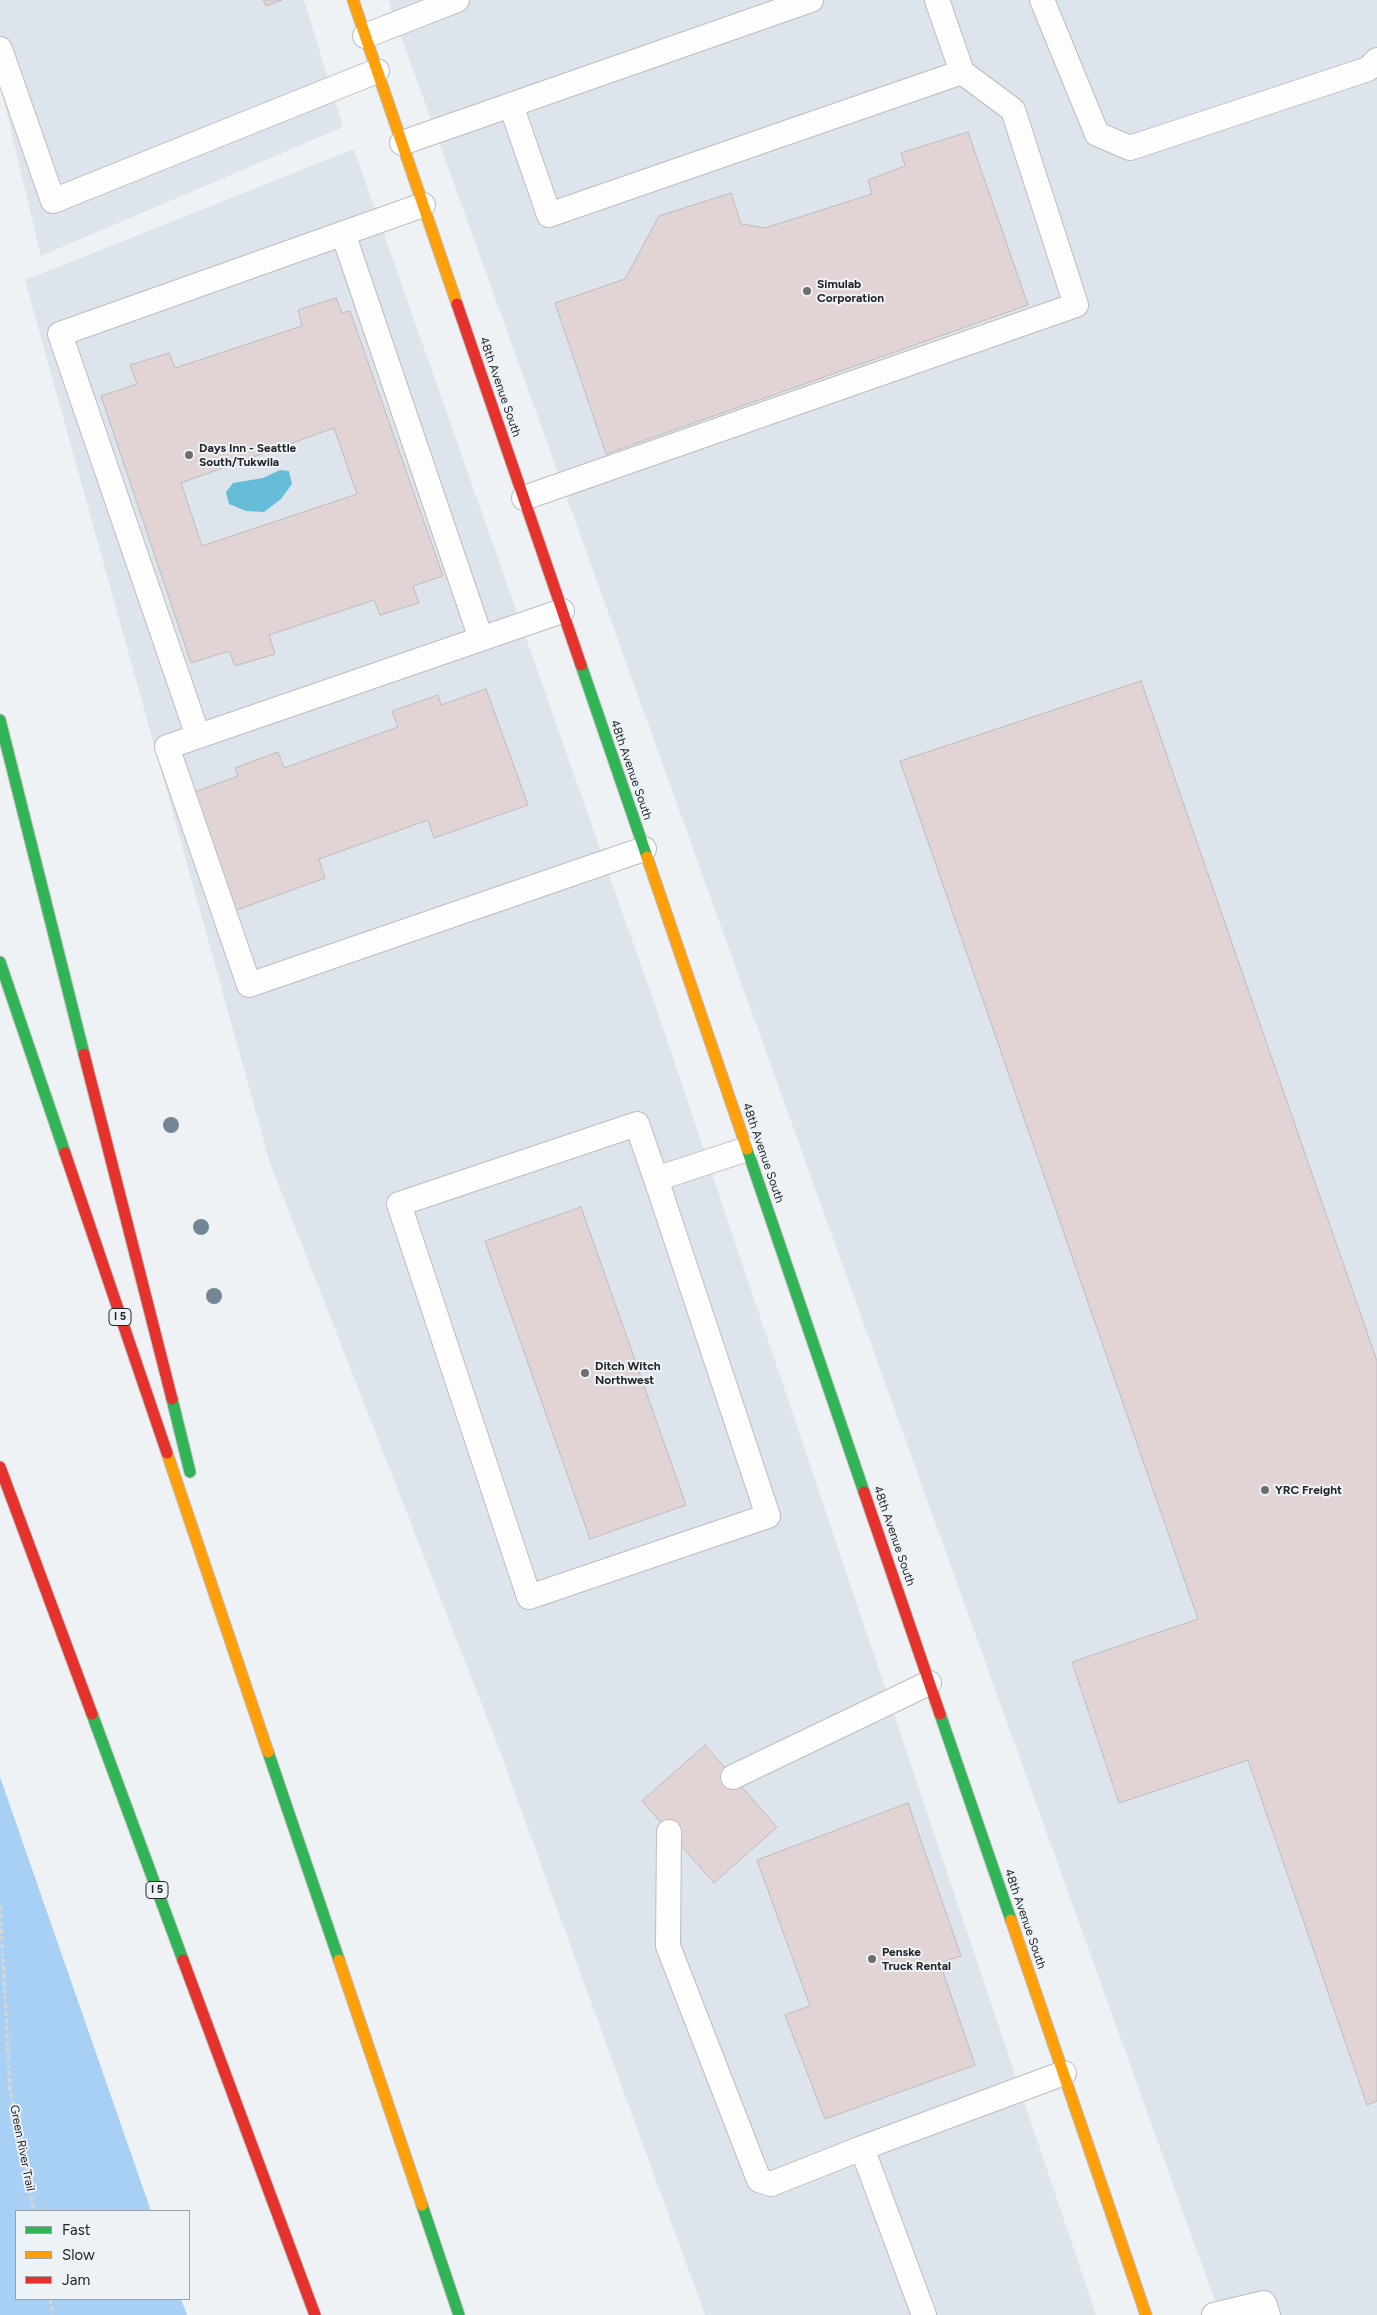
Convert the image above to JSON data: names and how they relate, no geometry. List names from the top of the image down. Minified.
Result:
{"streets":{"main road":["48th Avenue South","I 5"],"path":["Green River Trail"]},"places":["Simulab Corporation","Days Inn - Seattle South/Tukwila","Ditch Witch Northwest","YRC Freight","Penske Truck Rental"],"legend":["Fast","Slow","Jam"]}
